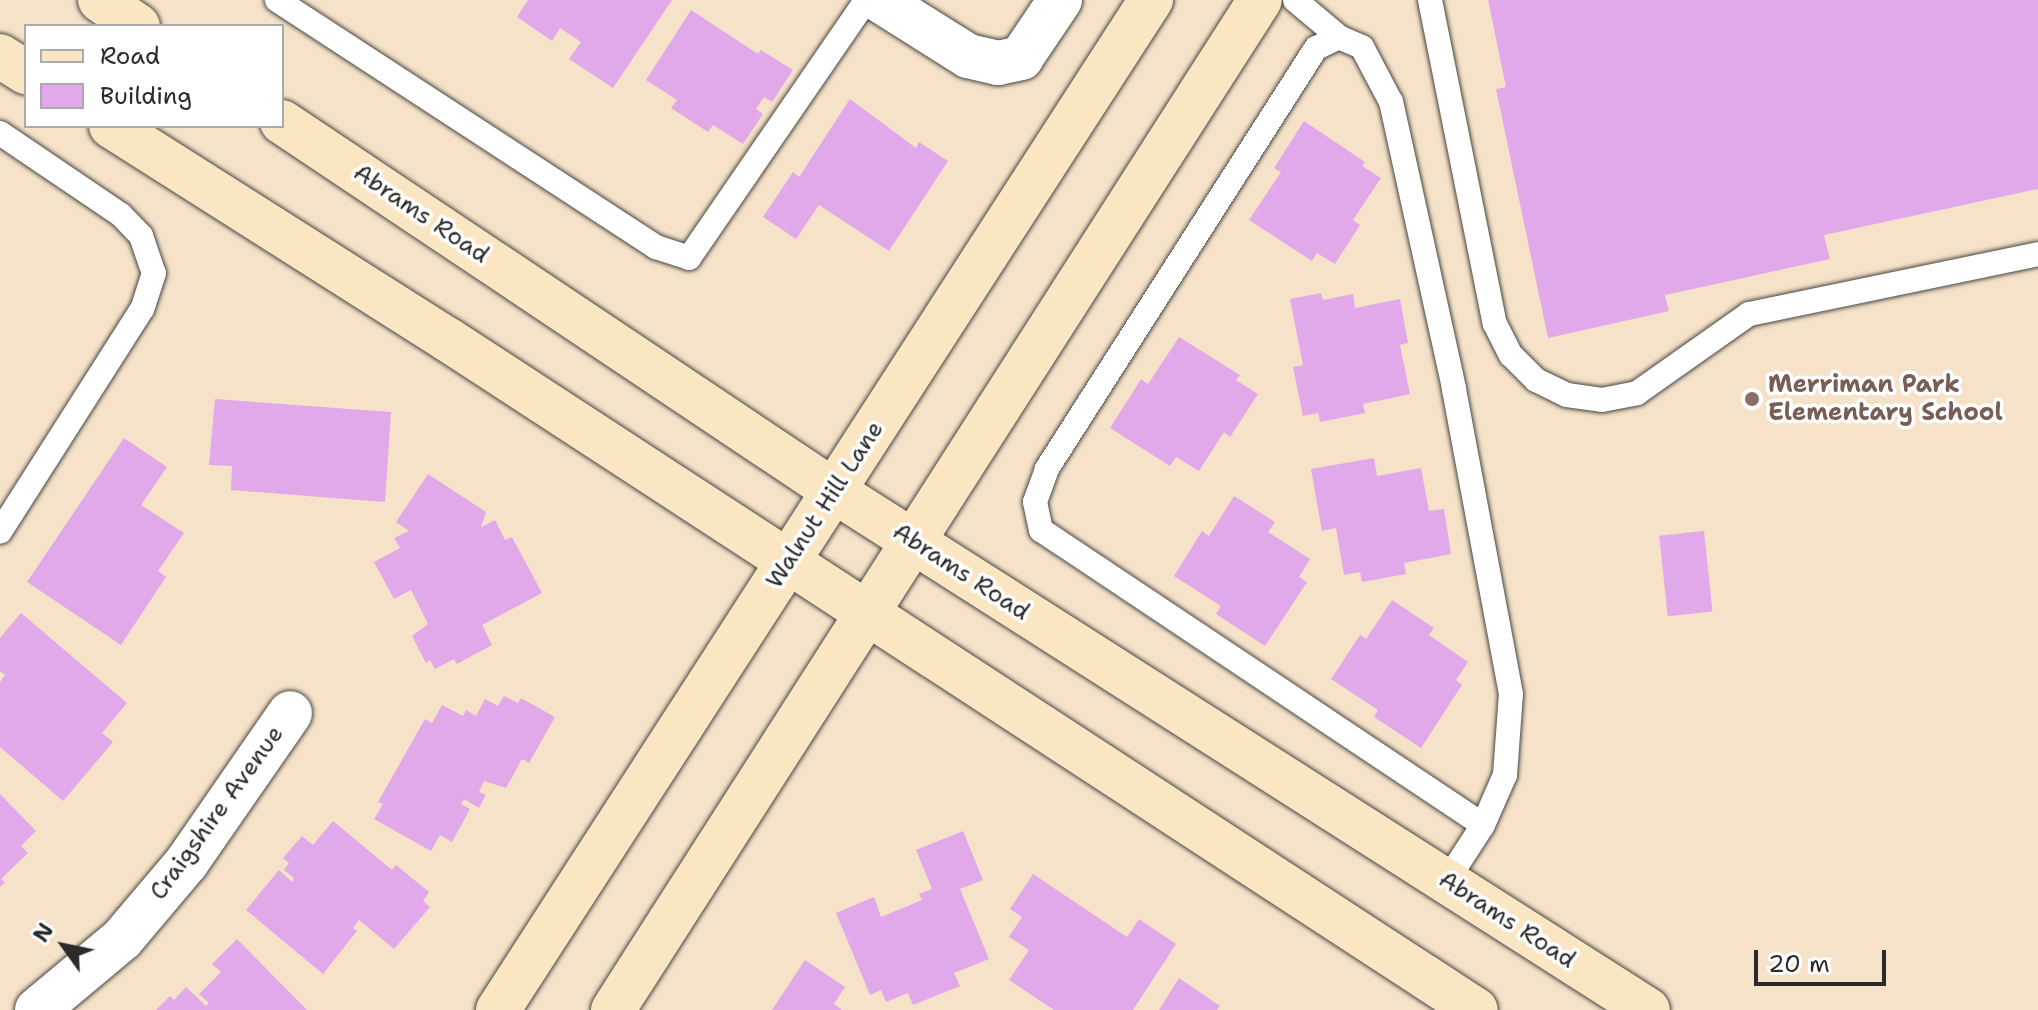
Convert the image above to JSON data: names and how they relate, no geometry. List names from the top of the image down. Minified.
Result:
{"streets":{"main road":["Abrams Road","Walnut Hill Lane"],"street":["Craigshire Avenue"]},"crossings":[["Abrams Road","Walnut Hill Lane"]],"places":["Merriman Park Elementary School"],"legend":["Road","Building"],"scale_bar":"20 m","north":"top left"}
